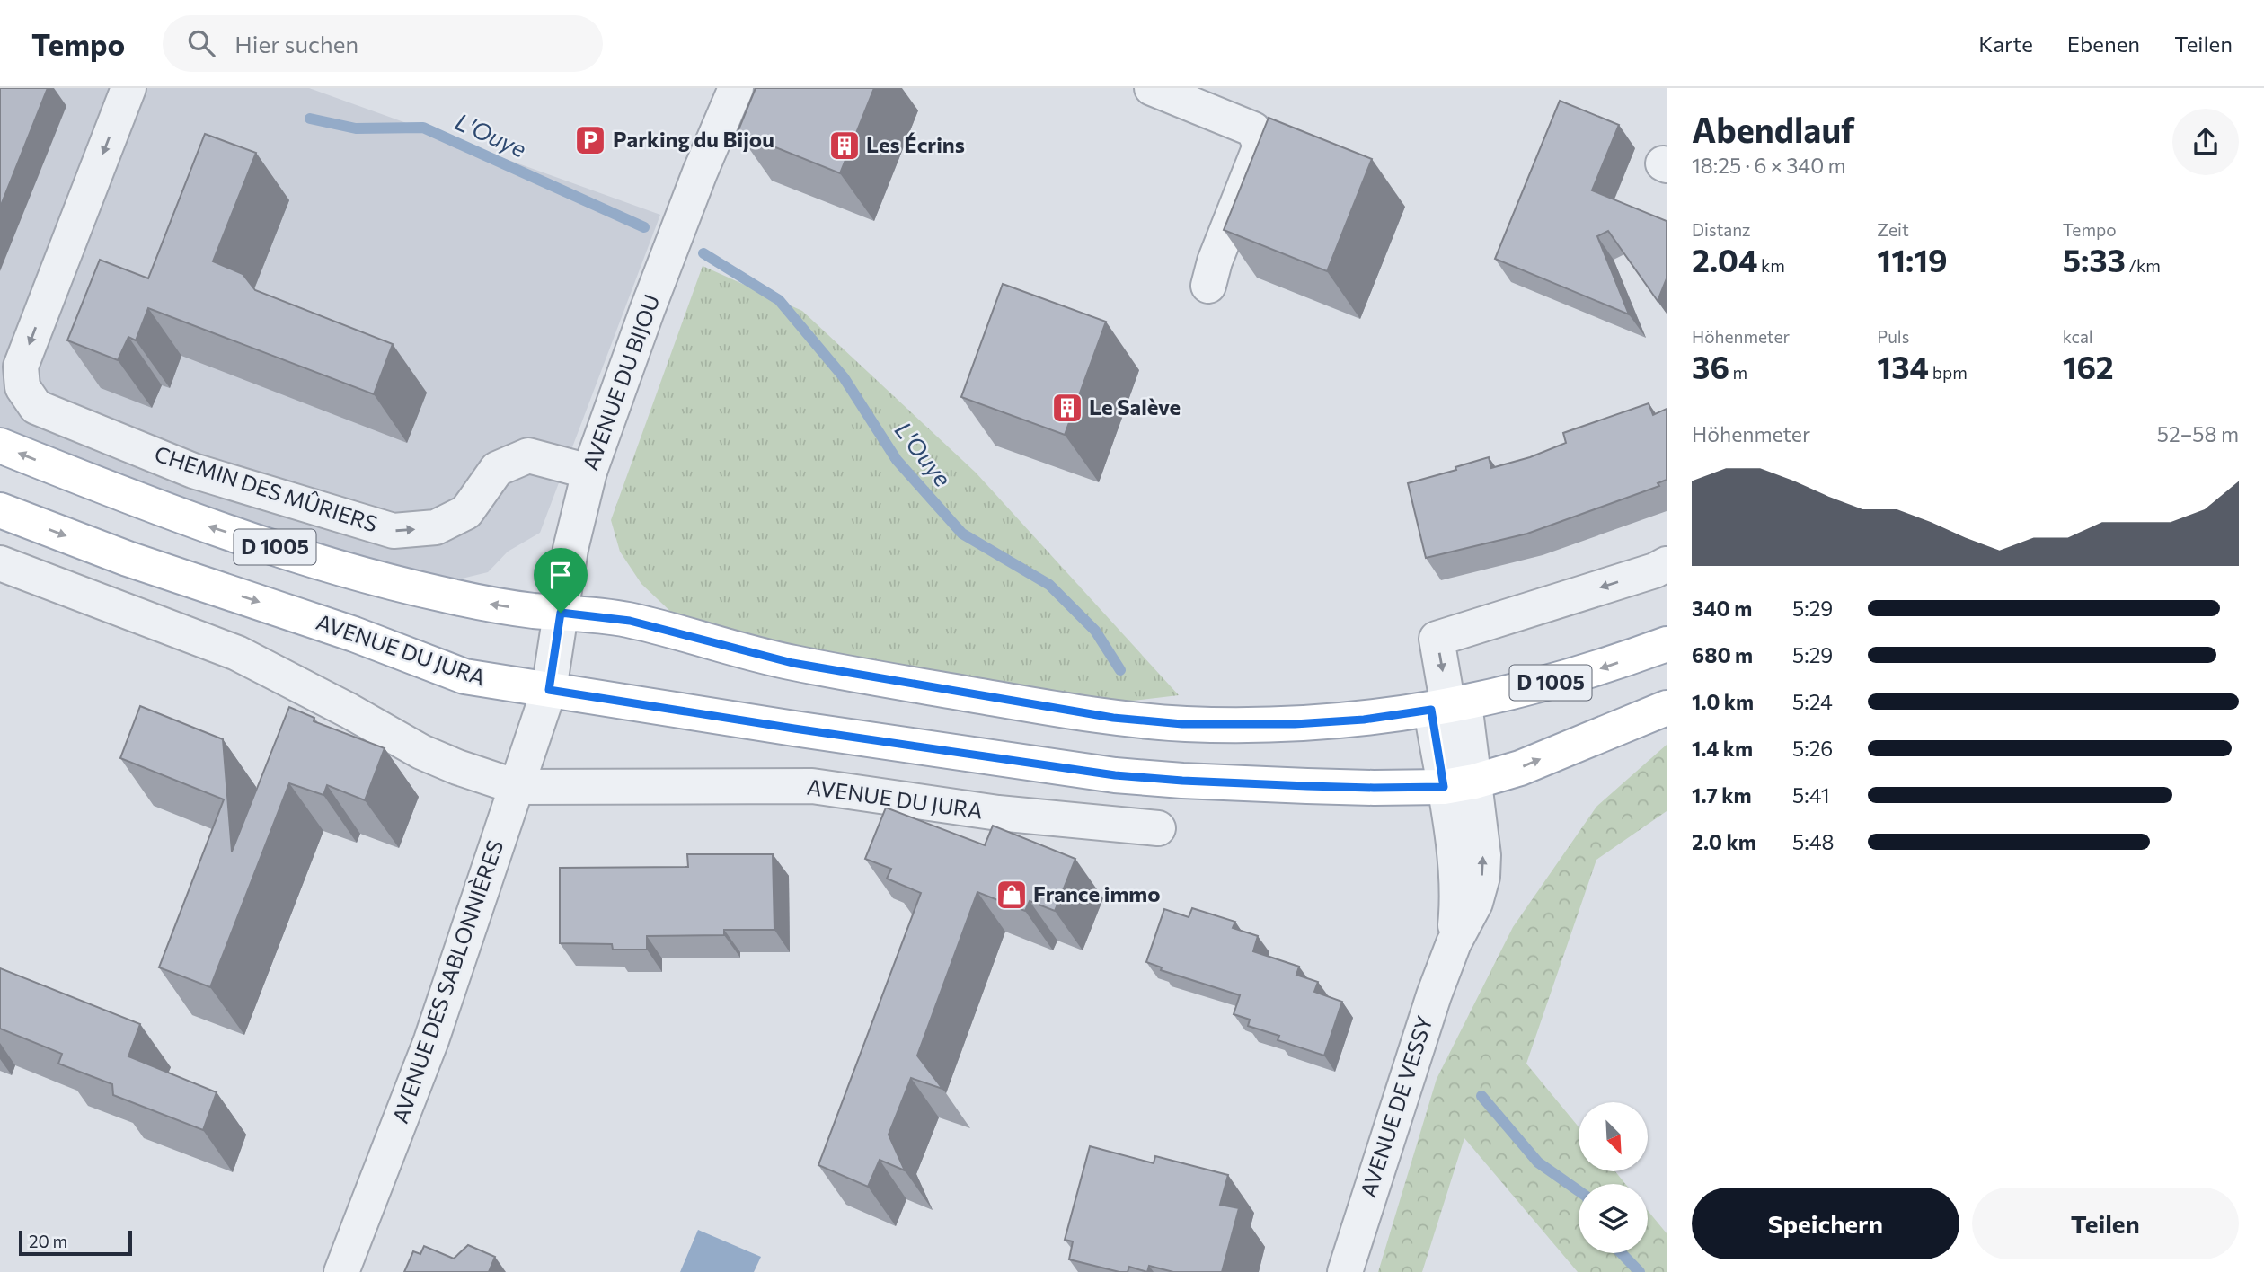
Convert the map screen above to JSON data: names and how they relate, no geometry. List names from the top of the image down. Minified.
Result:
{"streets":{"main road":["D 1005","AVENUE DU JURA"],"street":["AVENUE DU BIJOU","CHEMIN DES MÛRIERS","AVENUE DES SABLONNIÈRES","AVENUE DE VESSY"]},"crossings":[["AVENUE DU BIJOU","CHEMIN DES MÛRIERS"],["AVENUE DU BIJOU","D 1005"],["AVENUE DU BIJOU","AVENUE DU JURA"],["AVENUE DU BIJOU","AVENUE DES SABLONNIÈRES"],["D 1005","AVENUE DE VESSY"],["AVENUE DU JURA","AVENUE DES SABLONNIÈRES"],["AVENUE DU JURA","AVENUE DE VESSY"]],"water":["L'Ouye"],"places":{"parking":["Parking du Bijou"],"building":["Les Écrins","Le Salève"],"shop":["France immo"]},"scale_bar":"20 m","north":"bottom right","page":{"header":"Tempo","search":"Hier suchen","nav":["Karte","Ebenen","Teilen"],"heading":["Abendlauf","18:25 · 6 × 340 m"],"stats":[["Distanz","2.04 km"],["Zeit","11:19"],["Tempo","5:33 /km"],["Höhenmeter","36 m"],["Puls","134 bpm"],["kcal","162"]],"chart":["Höhenmeter","52–58 m"],"list":[{"name":"340 m","note":"5:29"},{"name":"680 m","note":"5:29"},{"name":"1.0 km","note":"5:24"},{"name":"1.4 km","note":"5:26"},{"name":"1.7 km","note":"5:41"},{"name":"2.0 km","note":"5:48"}],"buttons":["Speichern","Teilen"],"scale":"20 m"}}
